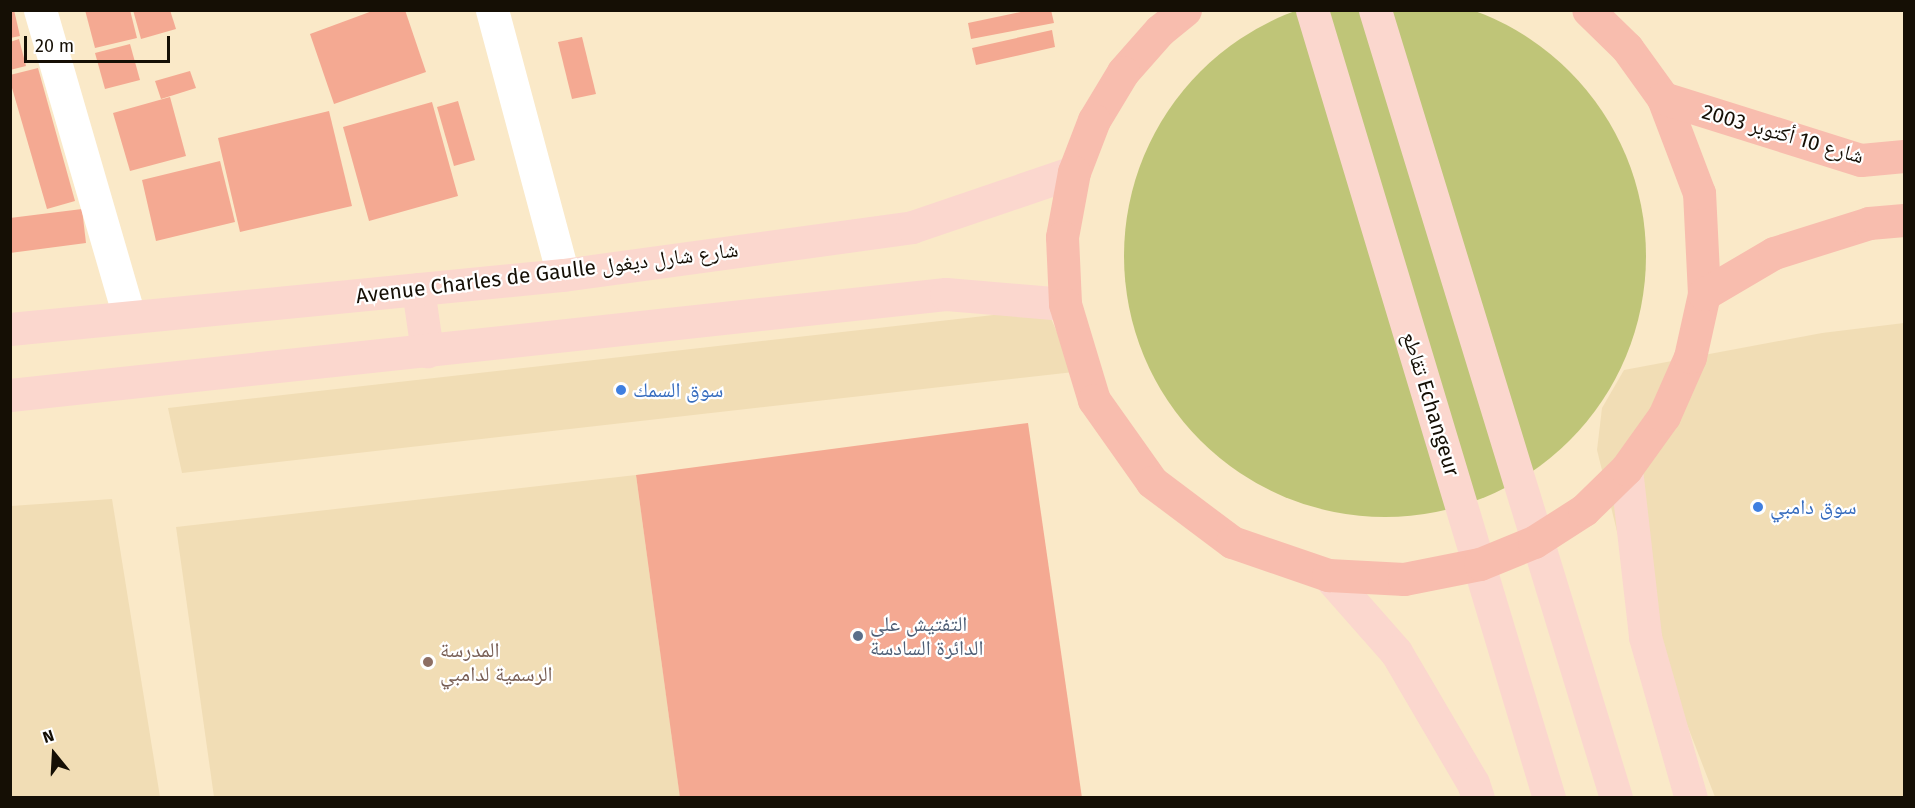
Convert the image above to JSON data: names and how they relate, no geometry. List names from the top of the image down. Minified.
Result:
{"streets":{"highway":["شارع 10 أكتوبر 2003"],"main road":["Avenue Charles de Gaulle شارع شارل ديغول","تقاطع Echangeur"]},"places":["سوق السمك","سوق دامبي","التفتيش على الدائرة السادسة","المدرسة الرسمية لدامبي"],"scale_bar":"20 m","north":"top"}
